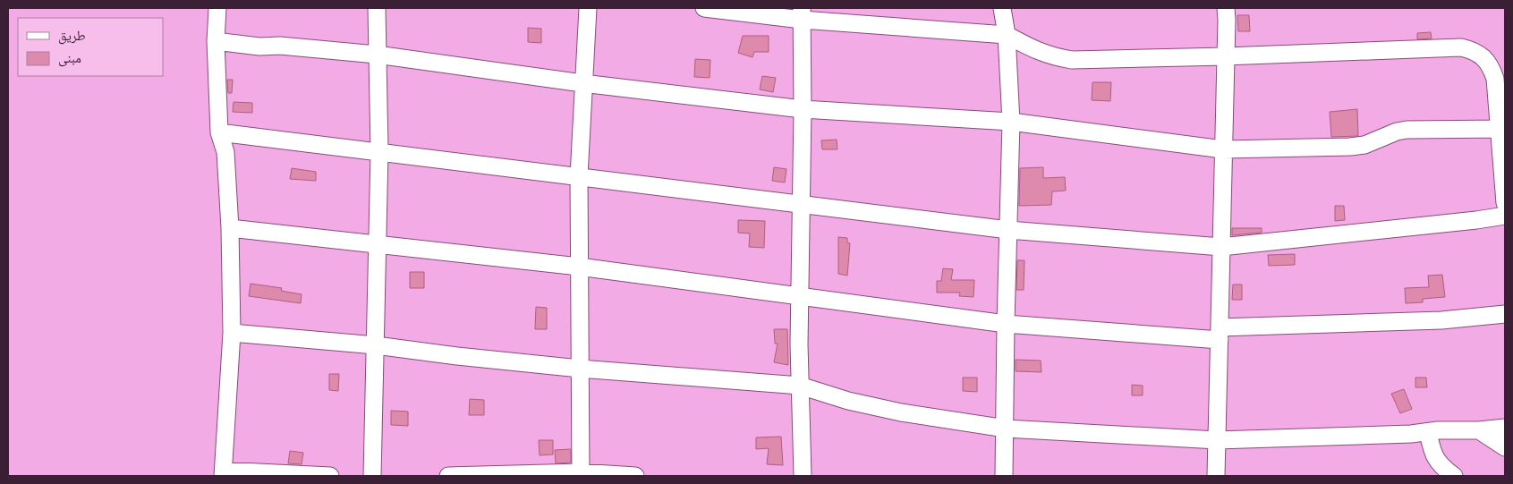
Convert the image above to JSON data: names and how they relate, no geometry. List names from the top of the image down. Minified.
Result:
{"legend":["طريق","مبنى"]}
